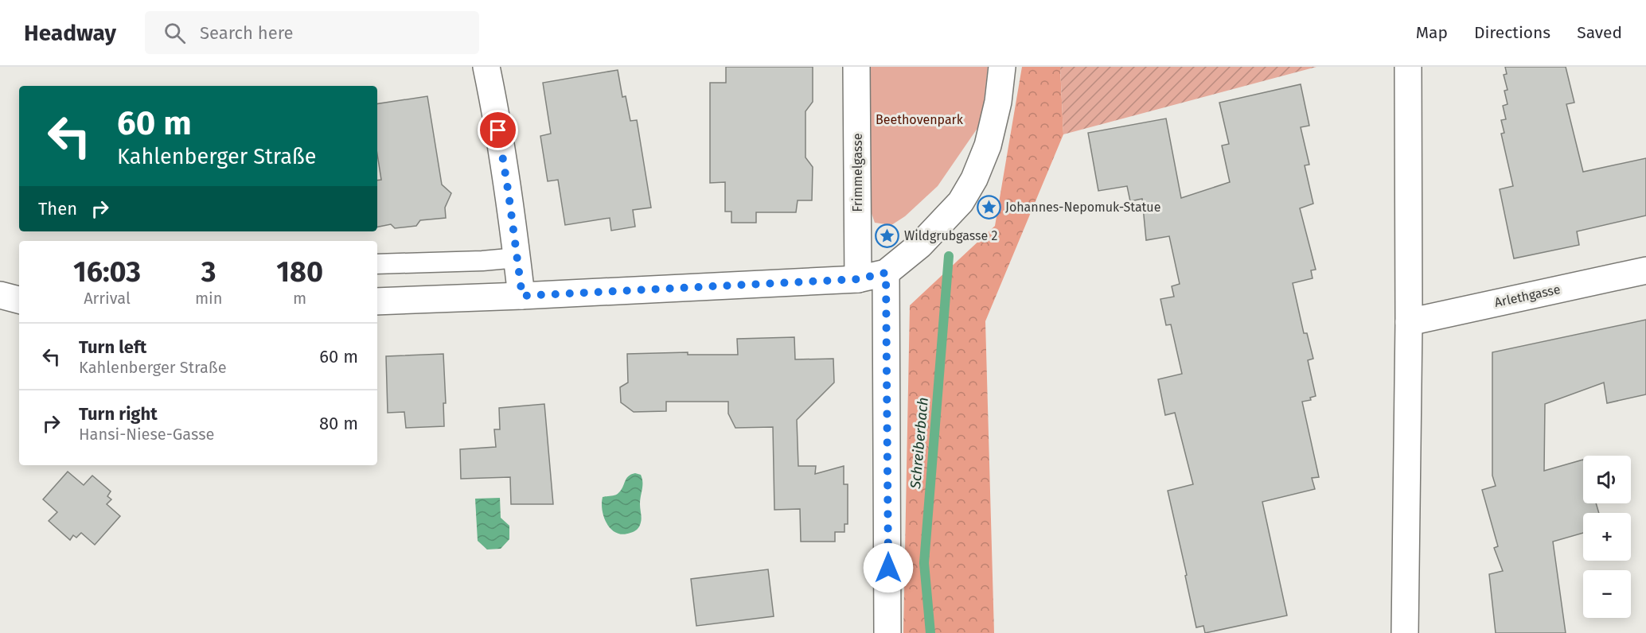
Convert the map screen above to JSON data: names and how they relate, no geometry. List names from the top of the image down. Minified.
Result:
{"streets":{"street":["Frimmelgasse","Arlethgasse"]},"water":["Schreiberbach"],"parks":["Beethovenpark"],"places":{"place":["Johannes-Nepomuk-Statue","Wildgrubgasse 2"]},"page":{"header":"Headway","search":"Search here","nav":["Map","Directions","Saved"],"turn":["60 m","Kahlenberger Straße"],"then":"Then","eta":["16:03","Arrival","3","min","180","m"],"list":[{"name":"Turn left","note":"Kahlenberger Straße","value":"60 m"},{"name":"Turn right","note":"Hansi-Niese-Gasse","value":"80 m"}],"map_buttons":["+","−"]}}
